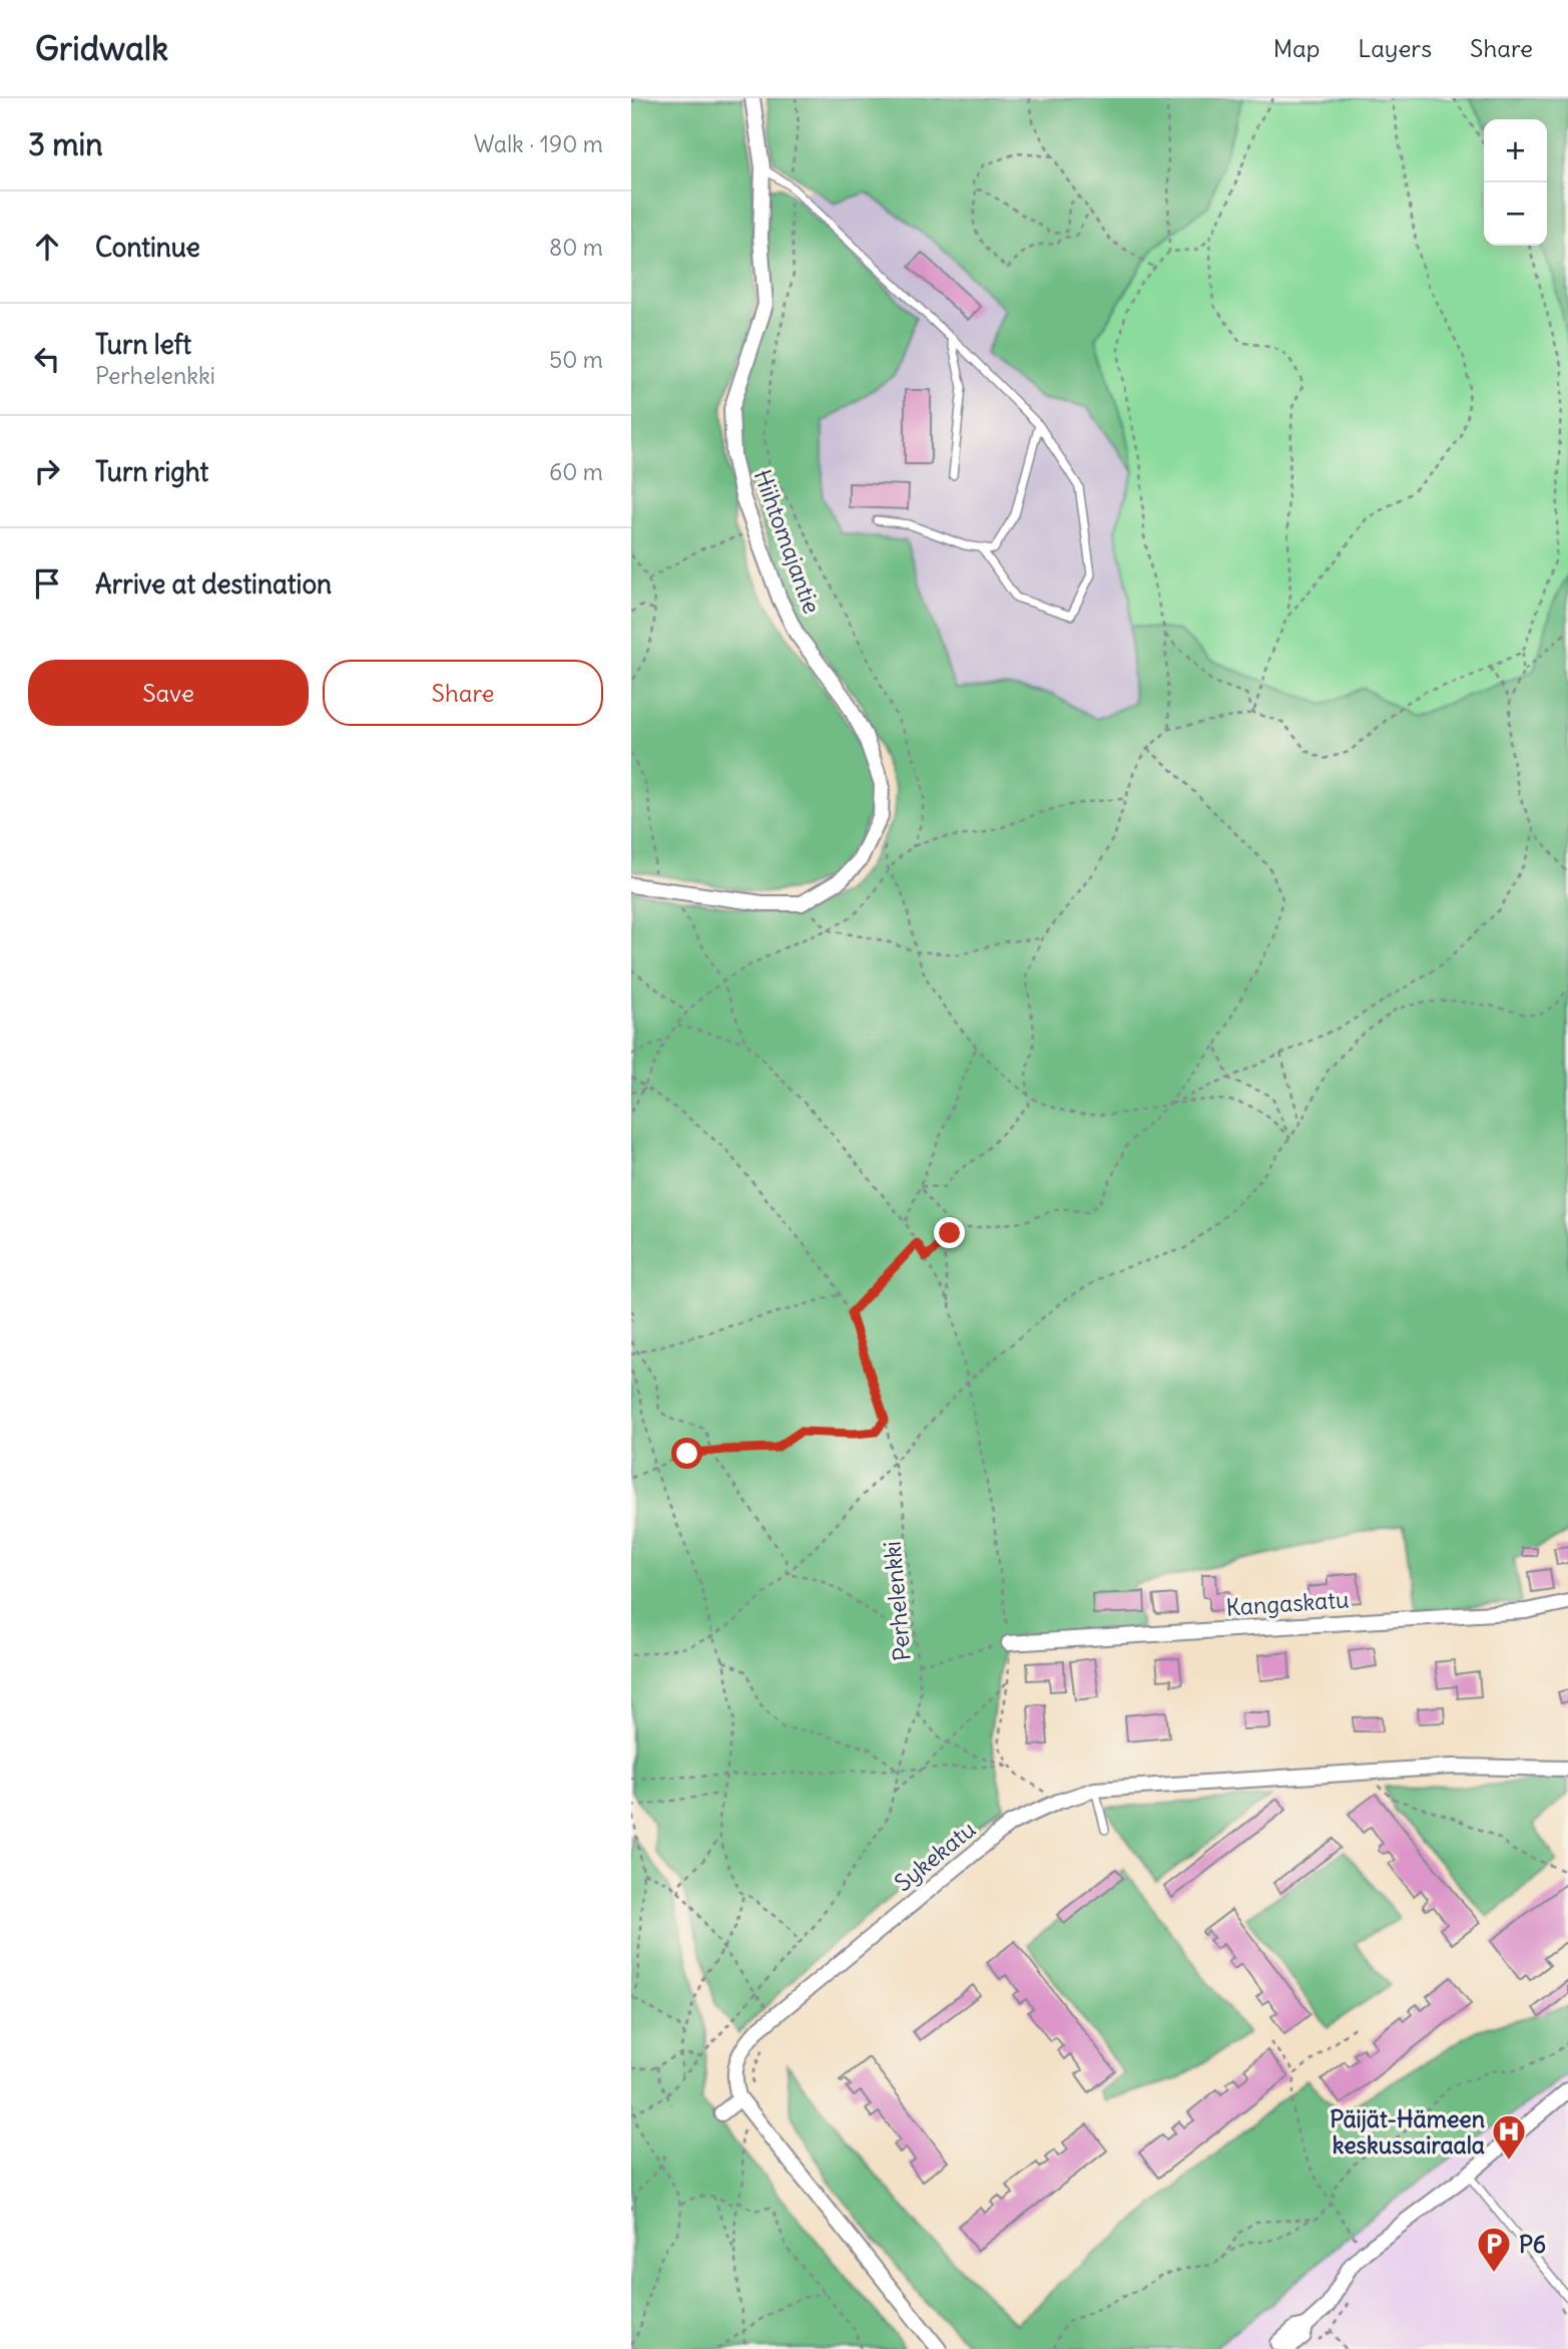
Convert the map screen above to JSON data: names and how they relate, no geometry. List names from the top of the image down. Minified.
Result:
{"streets":{"street":["Hiihtomajantie","Kangaskatu","Sykekatu"],"path":["Perhelenkki"]},"places":{"hospital":["Päijät-Hämeen keskussairaala"],"parking":["P6"]},"page":{"header":"Gridwalk","nav":["Map","Layers","Share"],"heading":["3 min","Walk · 190 m"],"map_buttons":["+","−"],"list":[["Continue","80 m"],["Turn left","Perhelenkki","50 m"],["Turn right","60 m"],"Arrive at destination"],"buttons":["Save","Share"]}}
